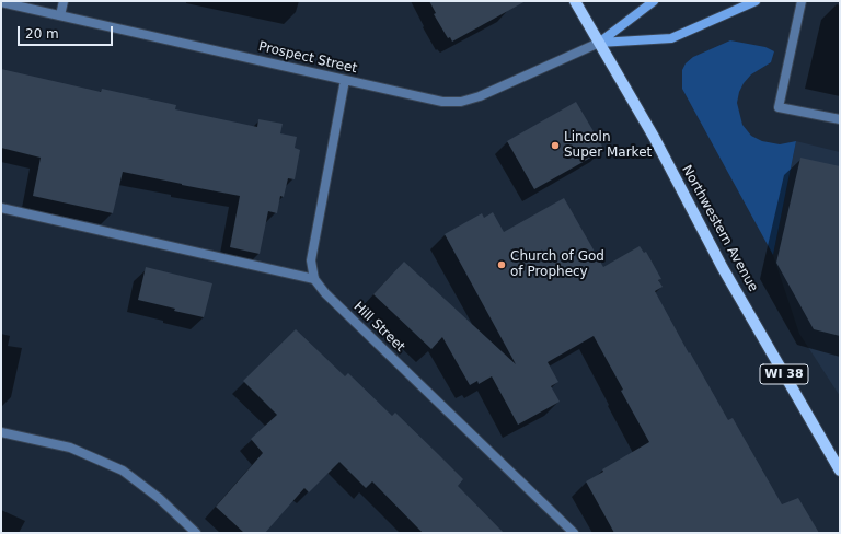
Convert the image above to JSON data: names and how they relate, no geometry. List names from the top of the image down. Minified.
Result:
{"streets":{"main road":["Northwestern Avenue","WI 38"],"street":["Prospect Street","Hill Street"]},"crossings":[["Prospect Street","Northwestern Avenue"]],"places":["Lincoln Super Market","Church of God of Prophecy"],"scale_bar":"20 m"}
